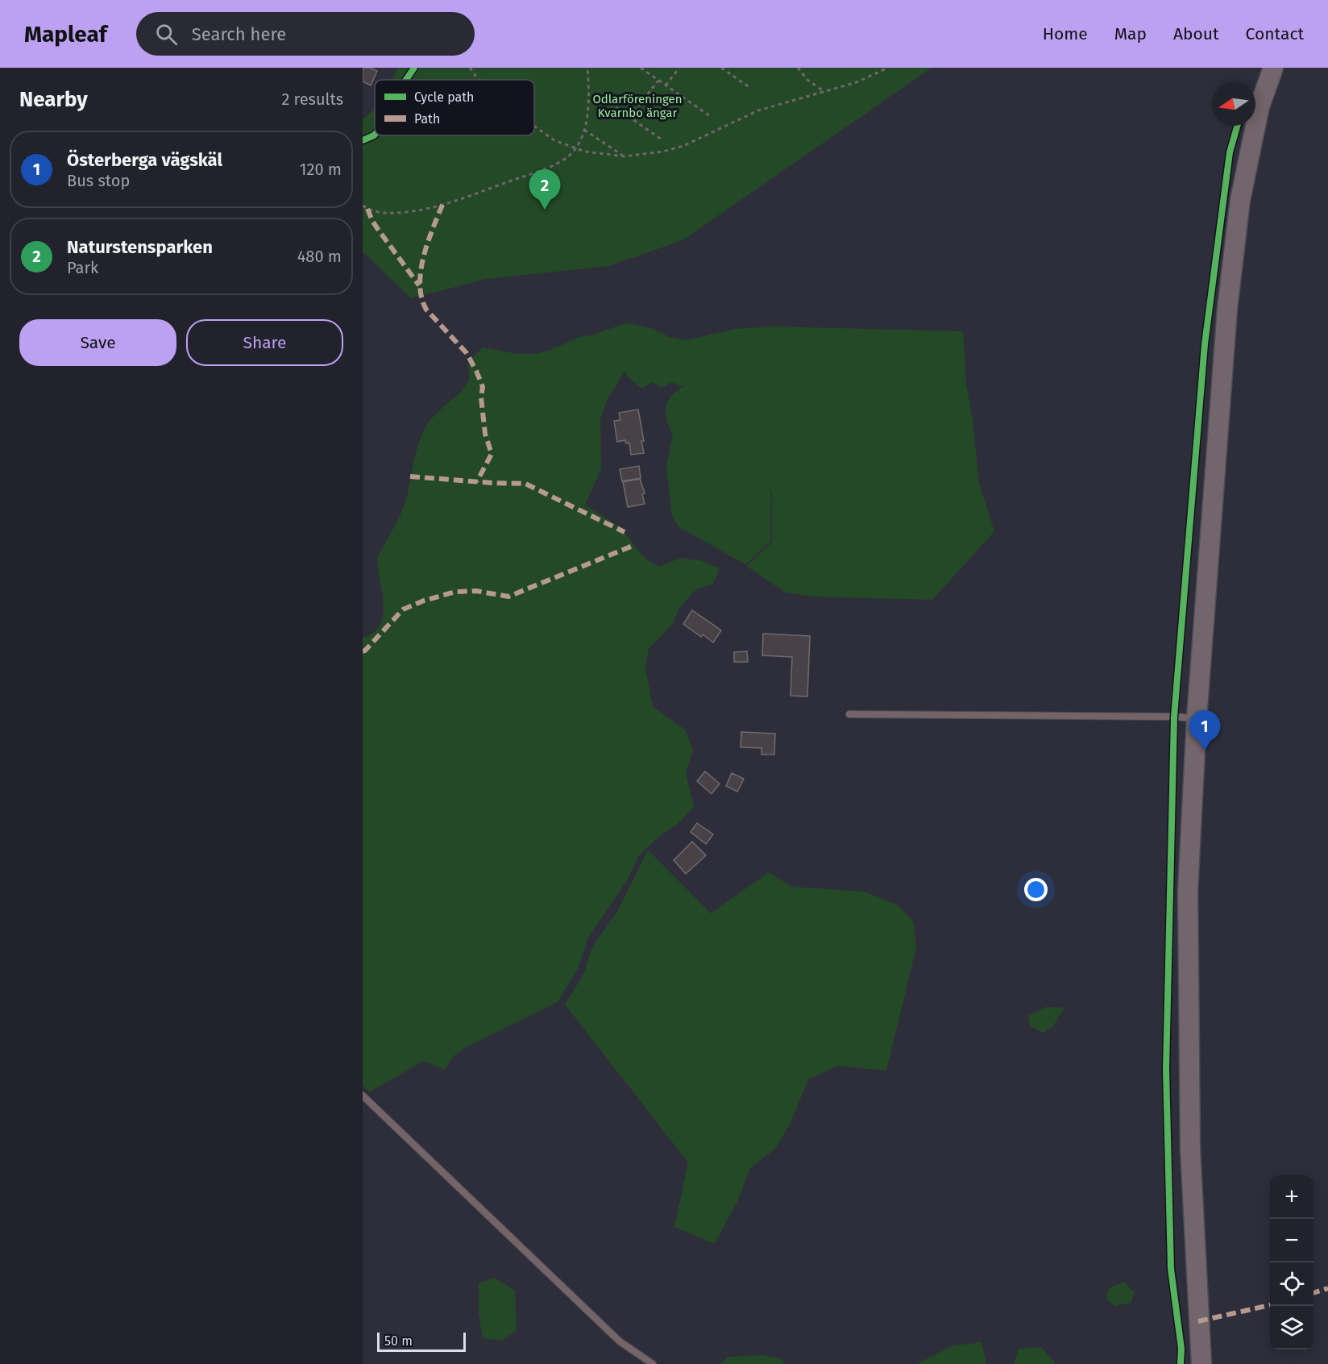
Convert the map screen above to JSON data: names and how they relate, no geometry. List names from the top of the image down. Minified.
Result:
{"parks":["Odlarföreningen Kvarnbo ängar"],"legend":["Cycle path","Path"],"scale_bar":"50 m","north":"left","page":{"header":"Mapleaf","search":"Search here","nav":["Home","Map","About","Contact"],"heading":["Nearby","2 results"],"list":[{"mark":"1","name":"Österberga vägskäl","note":"Bus stop","value":"120 m"},{"mark":"2","name":"Naturstensparken","note":"Park","value":"480 m"}],"pins":["2","1"],"buttons":["Save","Share"],"map_buttons":["+","−"],"scale":"50 m"}}
